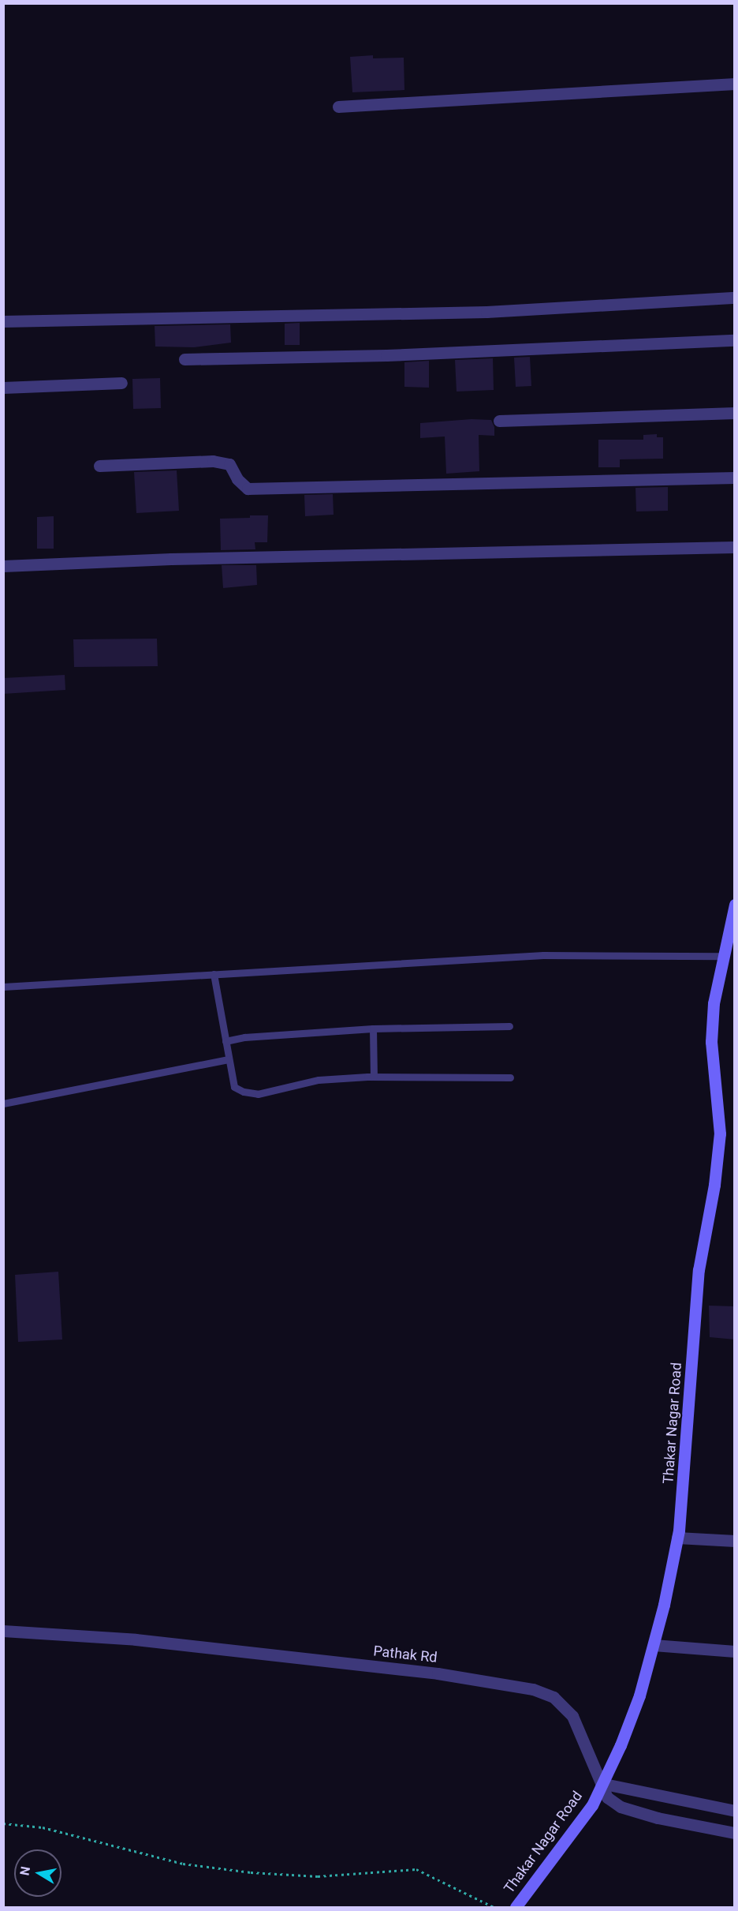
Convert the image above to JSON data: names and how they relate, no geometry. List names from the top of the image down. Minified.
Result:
{"streets":{"street":["Thakar Nagar Road","Pathak Rd"]},"crossings":[["Thakar Nagar Road","Pathak Rd"]],"north":"left"}
